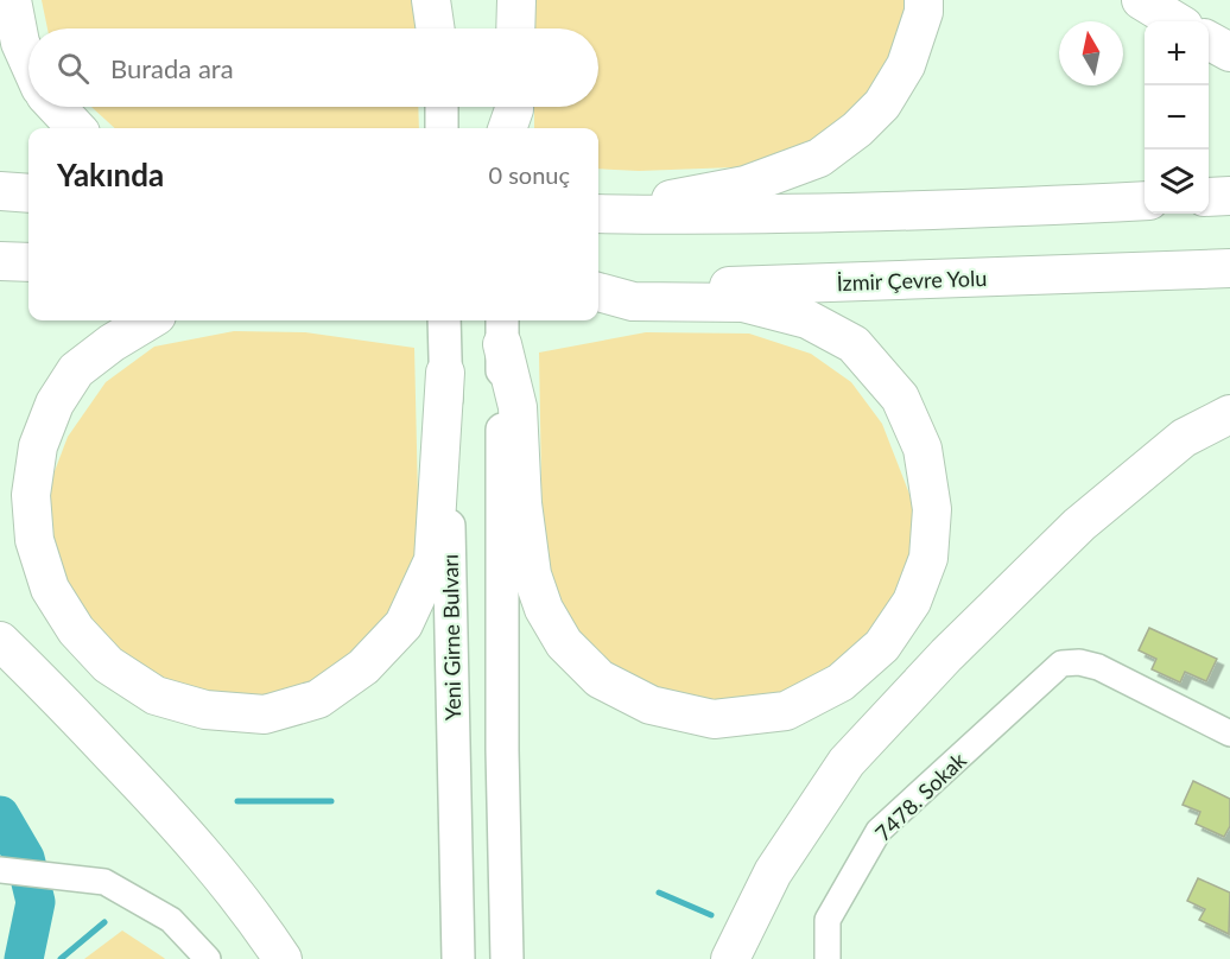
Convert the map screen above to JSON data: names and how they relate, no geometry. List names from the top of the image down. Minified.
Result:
{"streets":{"highway":["İzmir Çevre Yolu"],"main road":["Yeni Girne Bulvarı"],"street":["7478. Sokak"]},"north":"top","page":{"map_buttons":["+","−"],"search":"Burada ara","heading":["Yakında","0 sonuç"]}}
